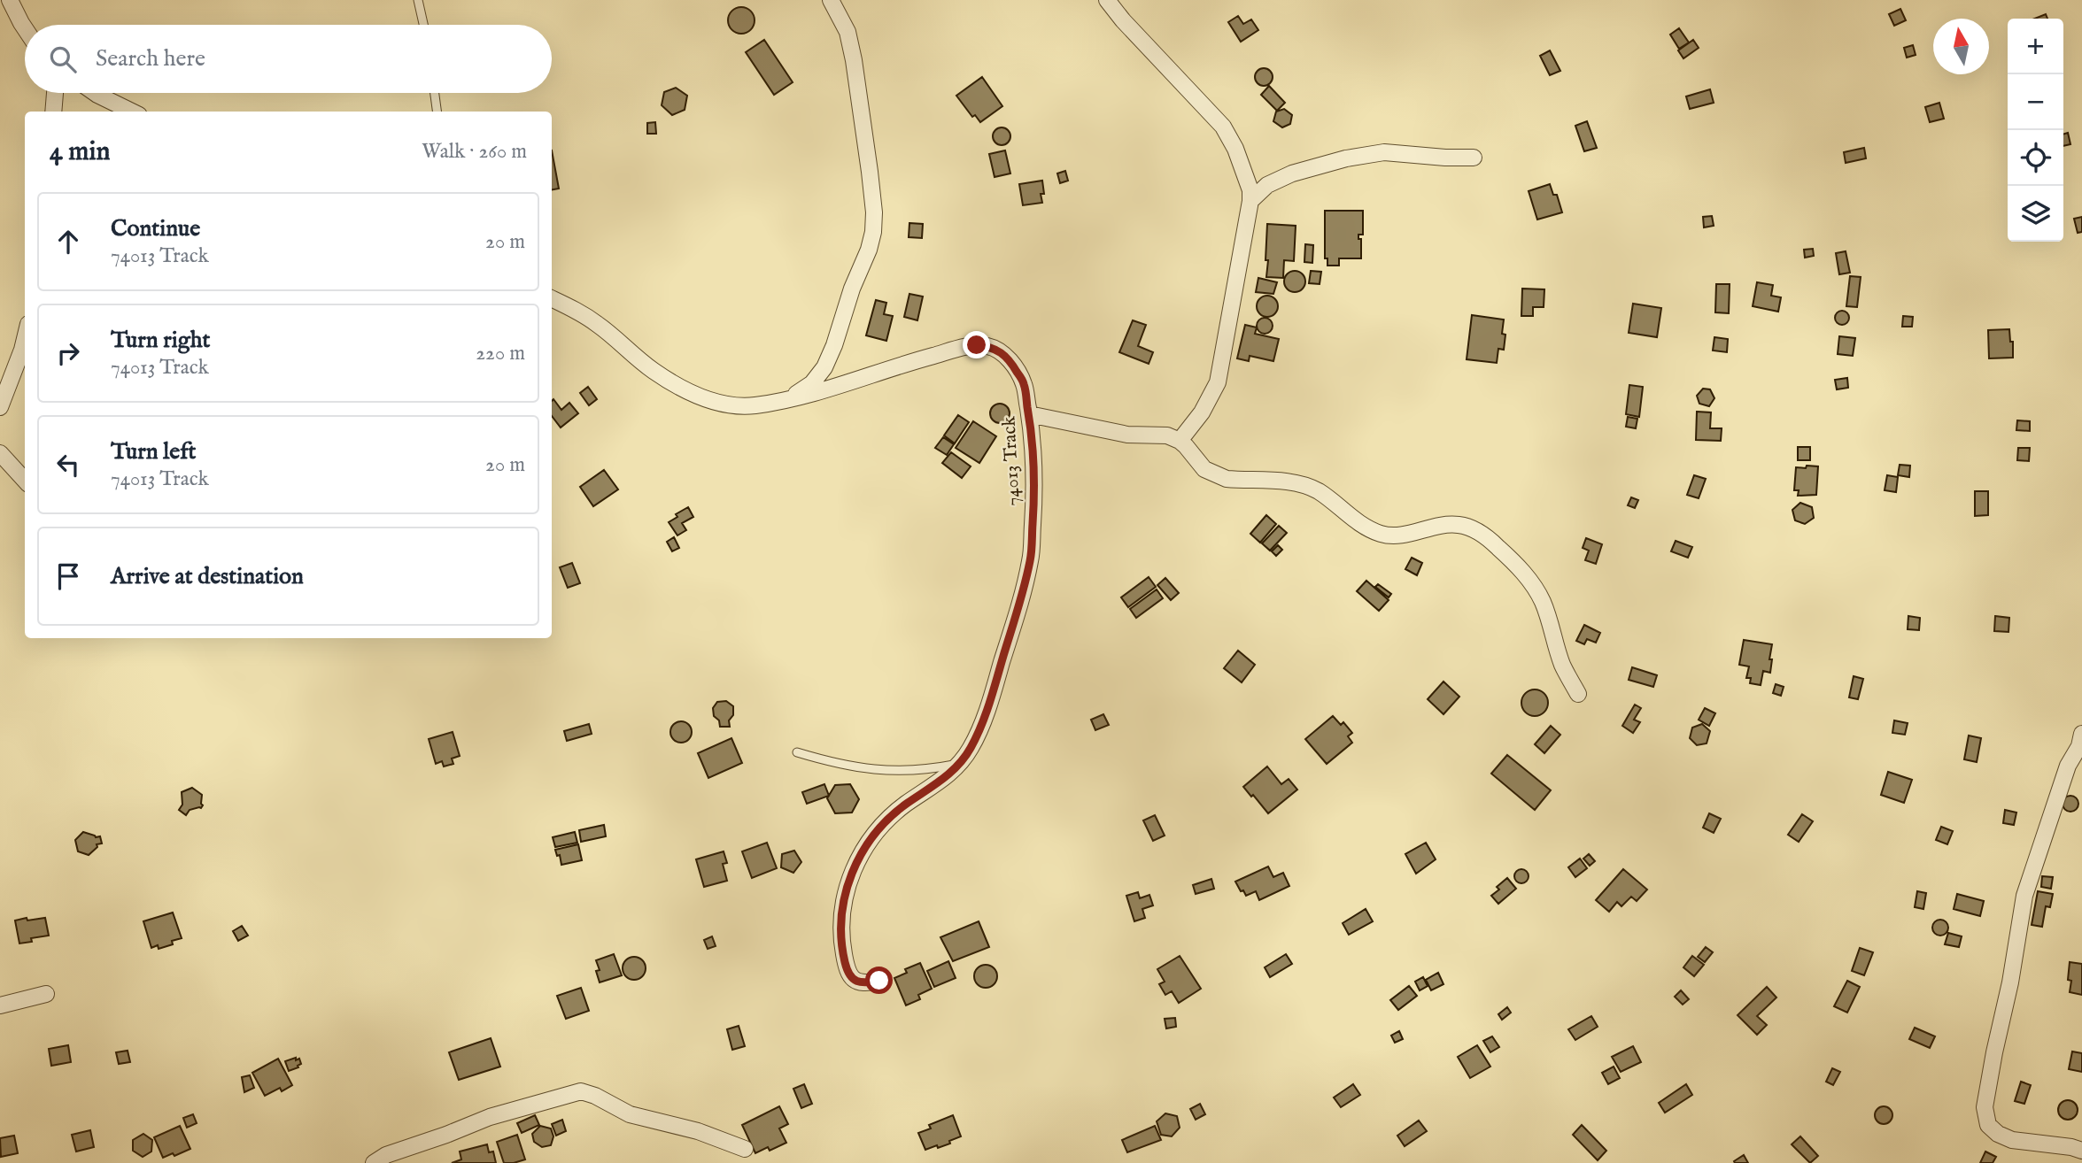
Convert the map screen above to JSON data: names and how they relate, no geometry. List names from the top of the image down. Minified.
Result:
{"streets":{"street":["74013 Track"]},"north":"top","page":{"map_buttons":["+","−"],"search":"Search here","heading":["4 min","Walk · 260 m"],"list":[["Continue","74013 Track","20 m"],["Turn right","74013 Track","220 m"],["Turn left","74013 Track","20 m"],"Arrive at destination"]}}
